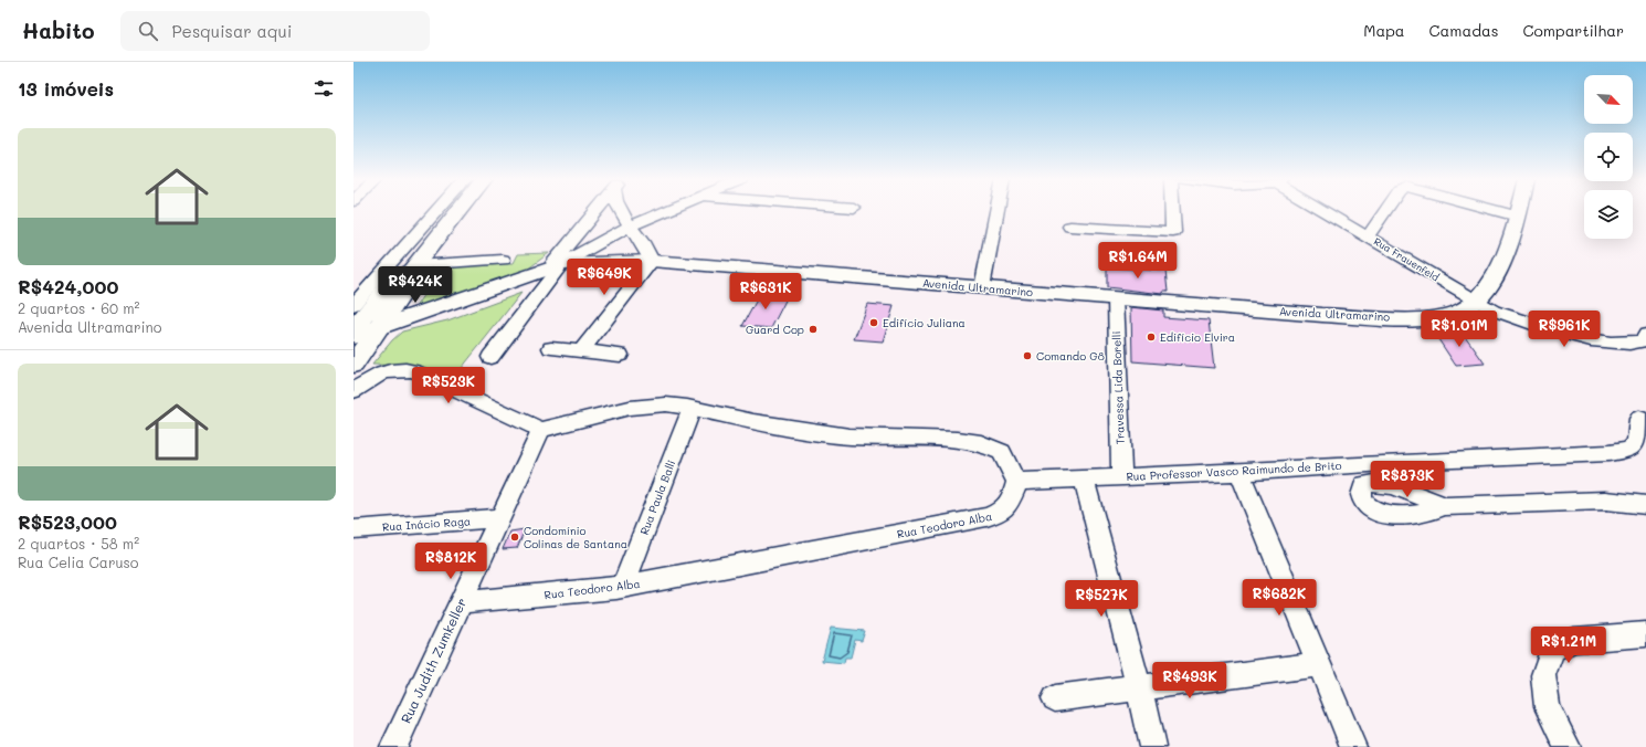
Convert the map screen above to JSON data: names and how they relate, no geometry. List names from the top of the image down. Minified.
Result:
{"streets":{"street":["Rua Frauenfeld","Avenida Ultramarino","Travessa Lida Borelli","Rua Professor Vasco Raimundo de Brito","Rua Paula Balli","Rua Inácio Raga","Rua Teodoro Alba","Rua Judith Zumkeller"]},"crossings":[["Rua Frauenfeld","Avenida Ultramarino"],["Avenida Ultramarino","Travessa Lida Borelli"],["Travessa Lida Borelli","Rua Professor Vasco Raimundo de Brito"],["Rua Professor Vasco Raimundo de Brito","Rua Teodoro Alba"],["Rua Paula Balli","Rua Teodoro Alba"],["Rua Inácio Raga","Rua Judith Zumkeller"],["Rua Teodoro Alba","Rua Judith Zumkeller"]],"places":["Edifício Juliana","Guard Cop","Edifício Elvira","Comando G8","Condomínio Colinas de Santana"],"north":"bottom right","page":{"header":"Habito","search":"Pesquisar aqui","nav":["Mapa","Camadas","Compartilhar"],"heading":"13 imóveis","list":[{"name":"R$424,000","note":"2 quartos · 60 m² · Avenida Ultramarino"},{"name":"R$523,000","note":"2 quartos · 58 m² · Rua Celia Caruso"}],"price":["R$1.64M","R$649K","R$424K","R$631K","R$1.01M","R$961K","R$523K","R$873K","R$812K","R$682K","R$527K","R$1.21M","R$493K"]}}
